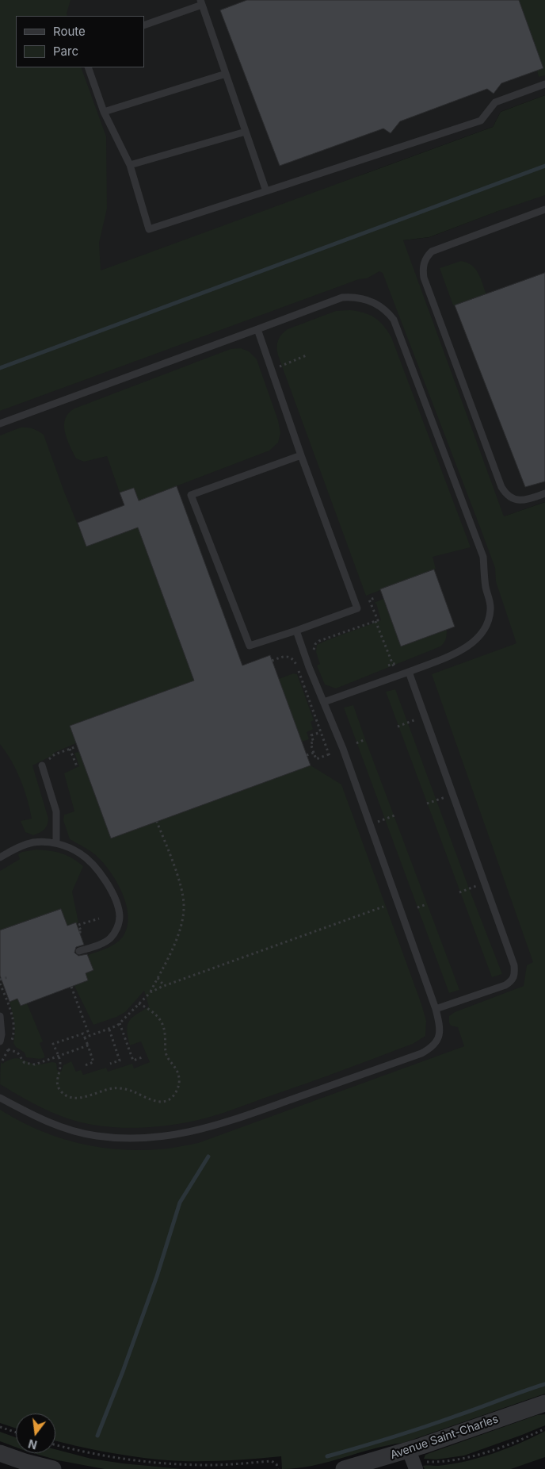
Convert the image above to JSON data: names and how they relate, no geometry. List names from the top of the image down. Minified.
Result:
{"streets":{"street":["Avenue Saint-Charles"]},"legend":["Route","Parc"],"north":"bottom"}
